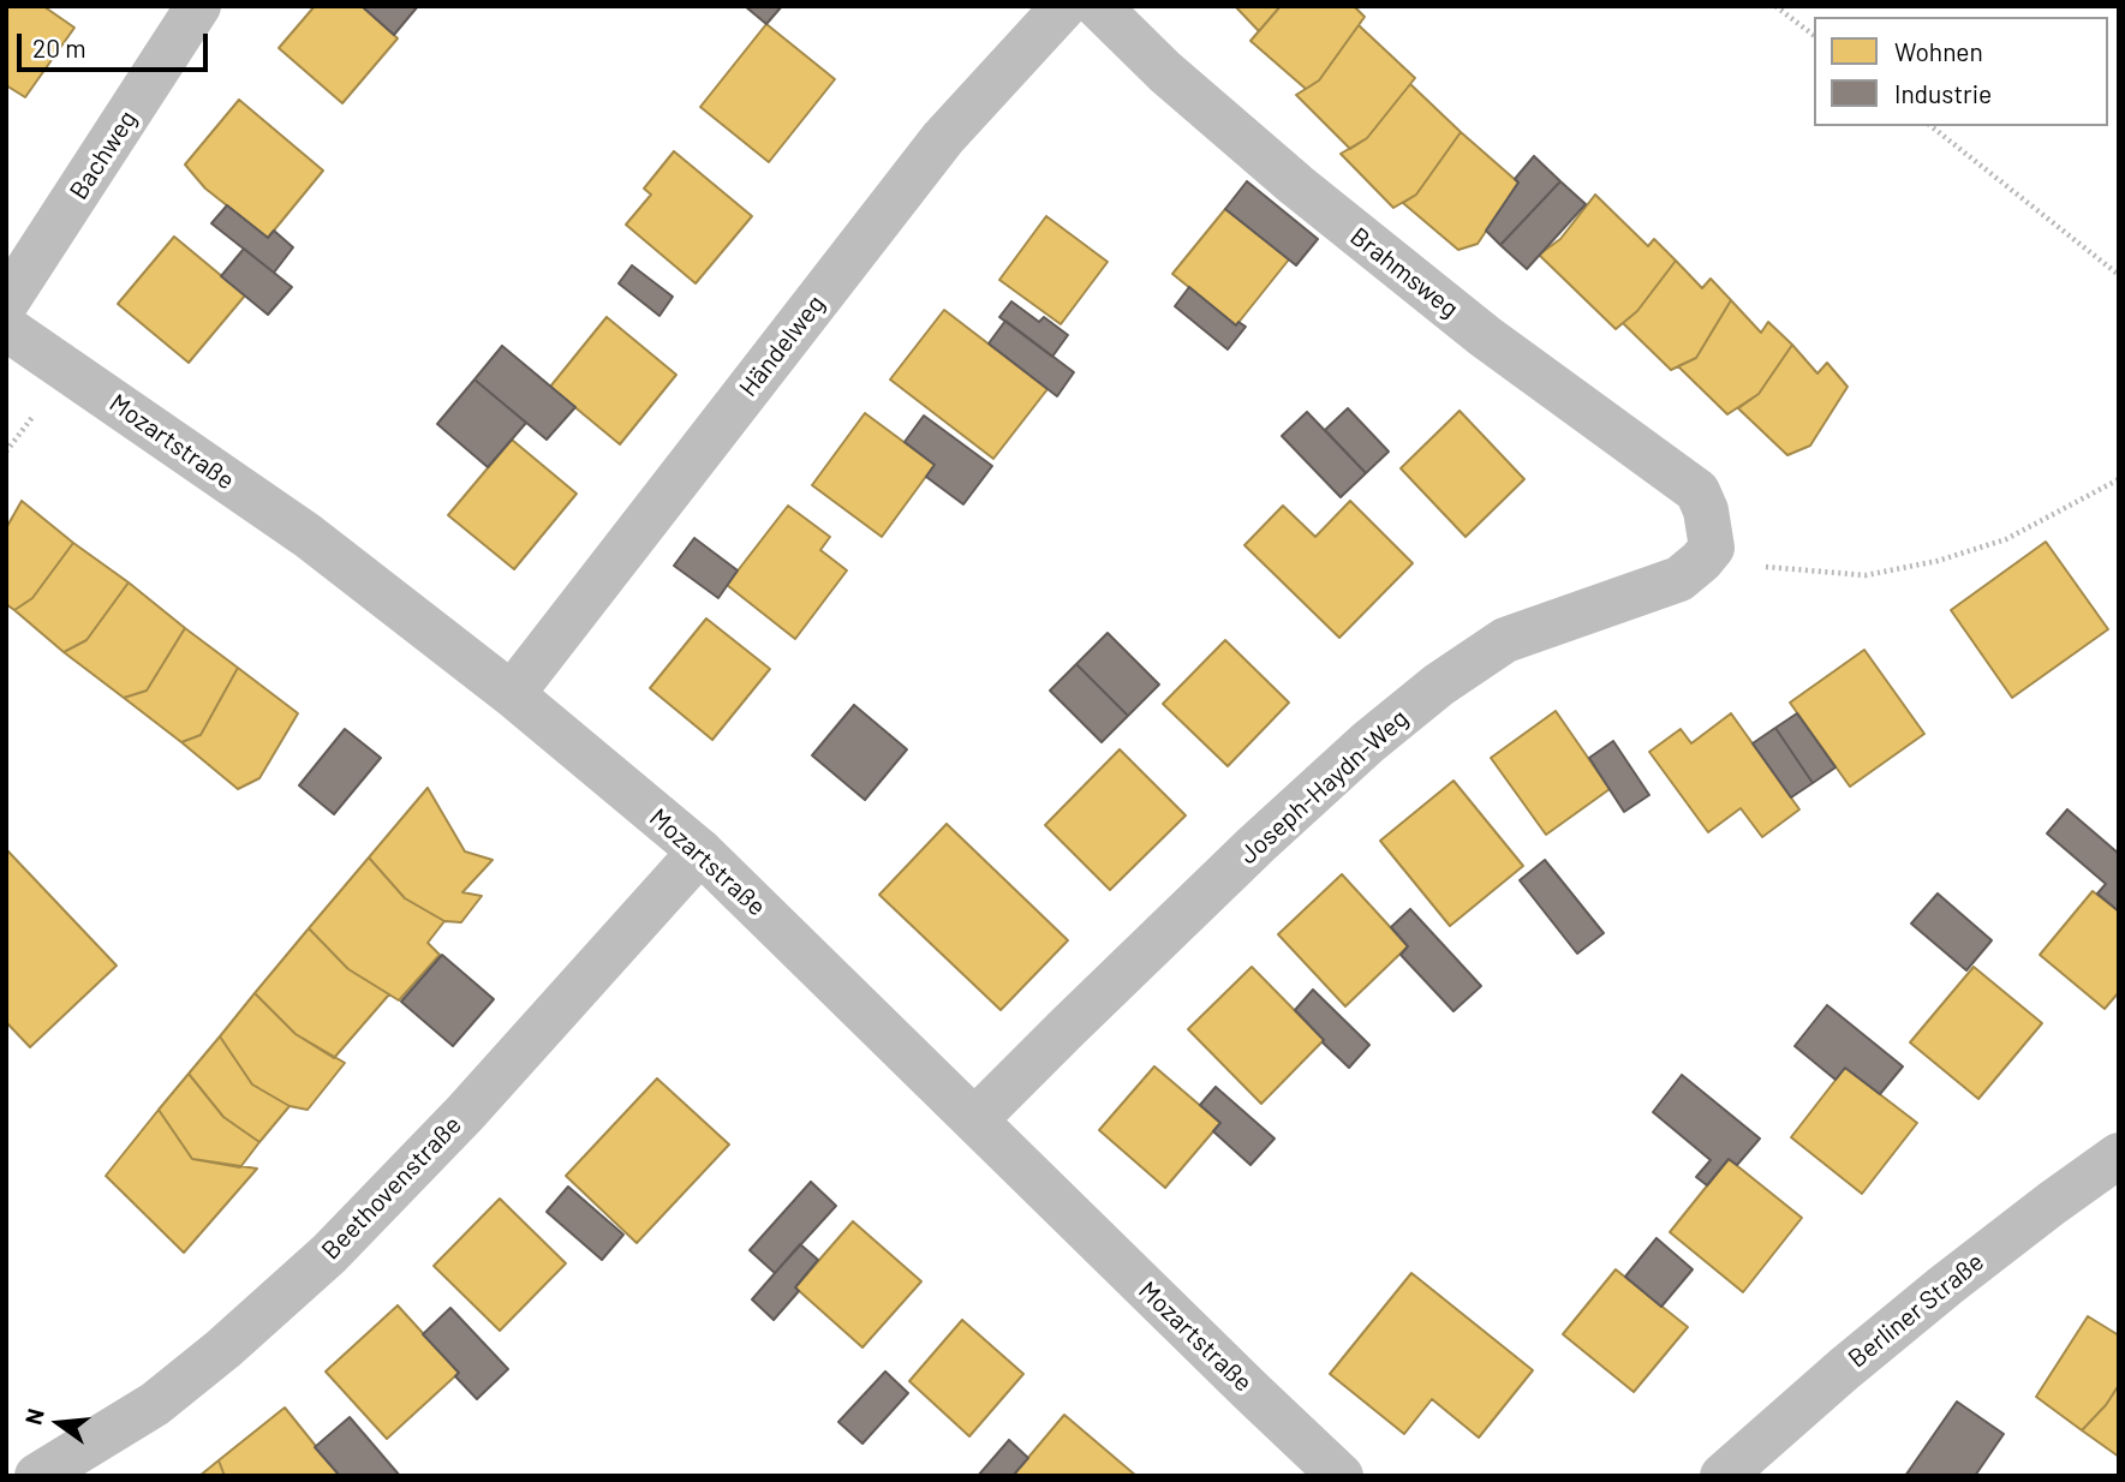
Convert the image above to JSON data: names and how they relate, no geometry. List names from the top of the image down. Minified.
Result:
{"streets":{"street":["Bachweg","Brahmsweg","Händelweg","Mozartstraße","Joseph-Haydn-Weg","Beethovenstraße","Berliner Straße"]},"crossings":[["Brahmsweg","Joseph-Haydn-Weg"],["Händelweg","Mozartstraße"],["Mozartstraße","Joseph-Haydn-Weg"],["Mozartstraße","Beethovenstraße"]],"legend":["Wohnen","Industrie"],"scale_bar":"20 m","north":"left"}
